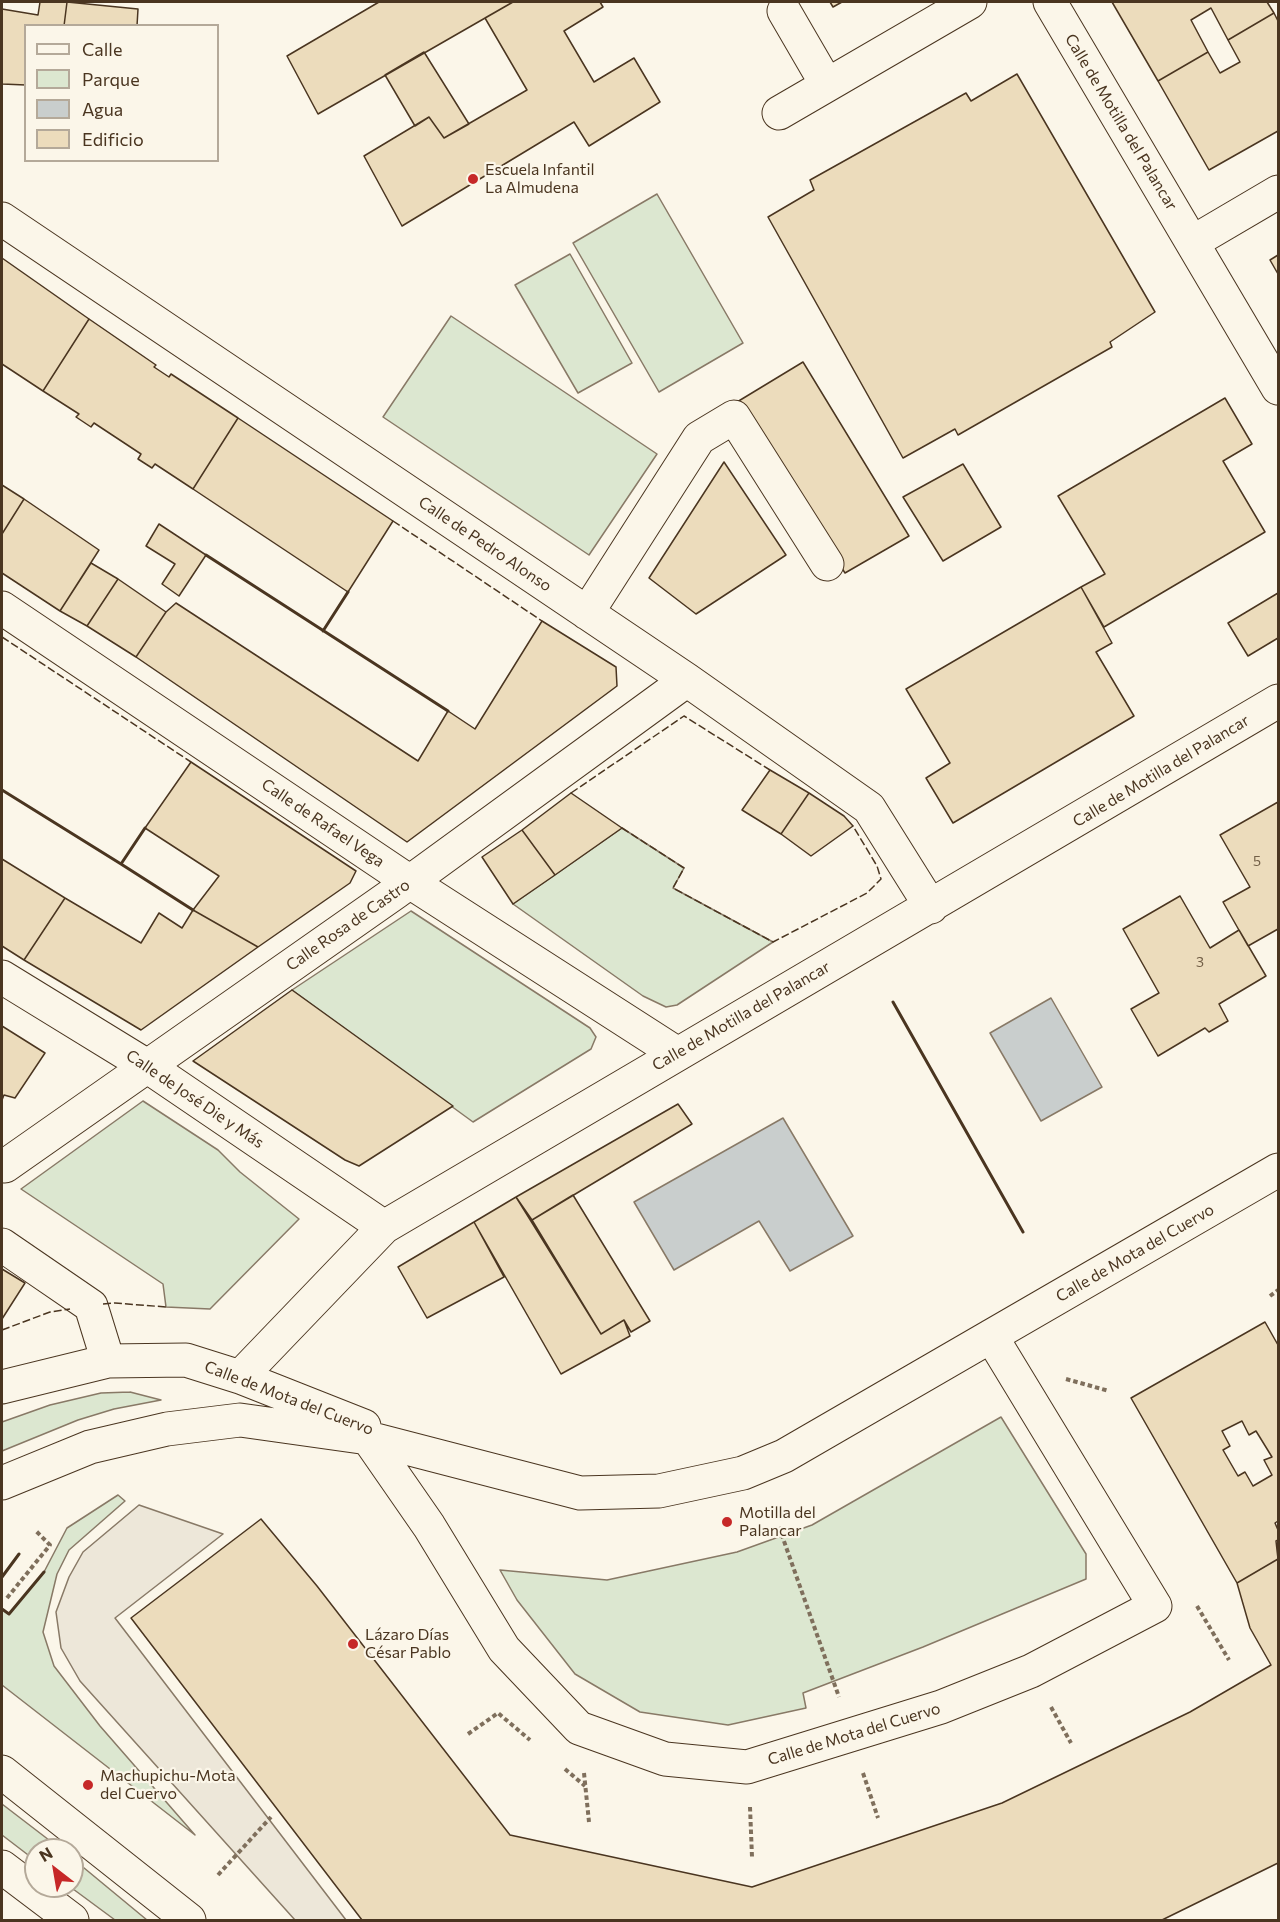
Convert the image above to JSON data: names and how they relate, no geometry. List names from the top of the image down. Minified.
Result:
{"streets":{"street":["Calle de Motilla del Palancar","Calle de Pedro Alonso","Calle de Rafael Vega","Calle Rosa de Castro","Calle de José Die y Más","Calle de Mota del Cuervo"]},"crossings":[["Calle de Motilla del Palancar","Calle de Pedro Alonso"],["Calle de Motilla del Palancar","Calle de Rafael Vega"],["Calle de Motilla del Palancar","Calle de José Die y Más"],["Calle de Motilla del Palancar","Calle de Mota del Cuervo"],["Calle de Pedro Alonso","Calle Rosa de Castro"],["Calle de Rafael Vega","Calle Rosa de Castro"],["Calle Rosa de Castro","Calle de José Die y Más"]],"places":["Escuela Infantil La Almudena","Motilla del Palancar","Lázaro Días César Pablo","Machupichu-Mota del Cuervo"],"house_numbers":["5","3"],"legend":["Calle","Parque","Agua","Edificio"],"north":"top left"}
